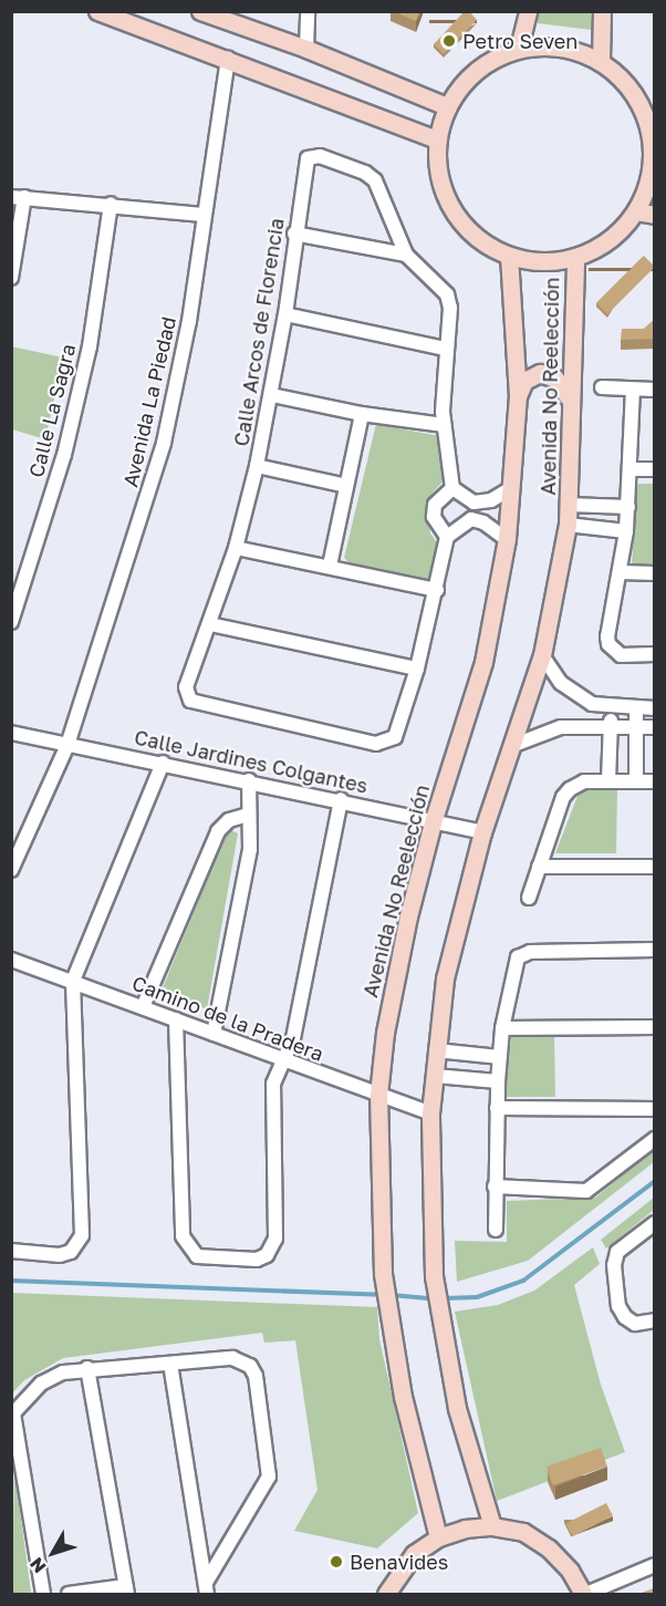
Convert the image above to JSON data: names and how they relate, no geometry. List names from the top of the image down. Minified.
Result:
{"streets":{"main road":["Avenida No Reelección"],"street":["Calle Arcos de Florencia","Avenida La Piedad","Calle La Sagra","Calle Jardines Colgantes","Camino de la Pradera"]},"crossings":[["Avenida No Reelección","Calle Jardines Colgantes"],["Avenida No Reelección","Camino de la Pradera"],["Avenida La Piedad","Calle Jardines Colgantes"]],"places":["Petro Seven","Benavides"],"north":"bottom left"}
